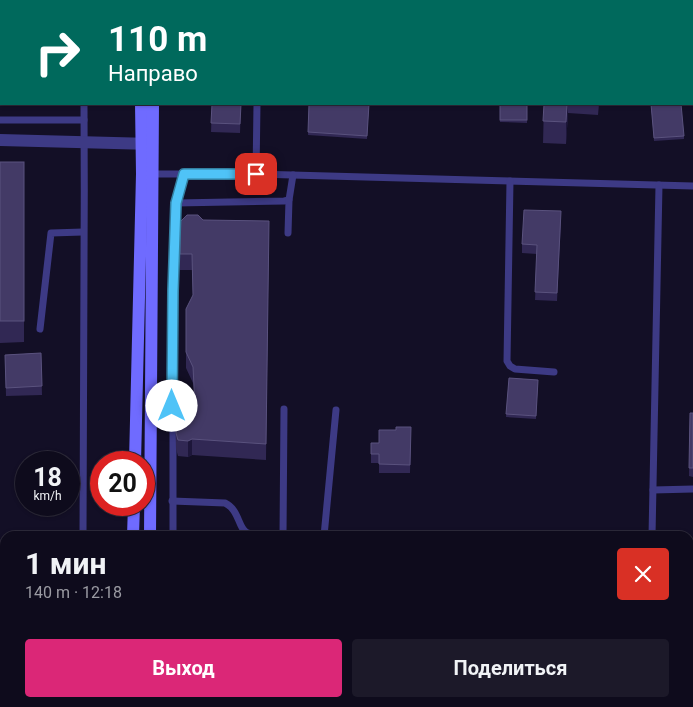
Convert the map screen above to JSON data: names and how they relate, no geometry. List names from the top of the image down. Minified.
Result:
{"page":{"turn":["110 m","Направо"],"speed":"18 km/h","limit":"20","heading":["1 мин","140 m · 12:18"],"buttons":["Выход","Поделиться"]}}
